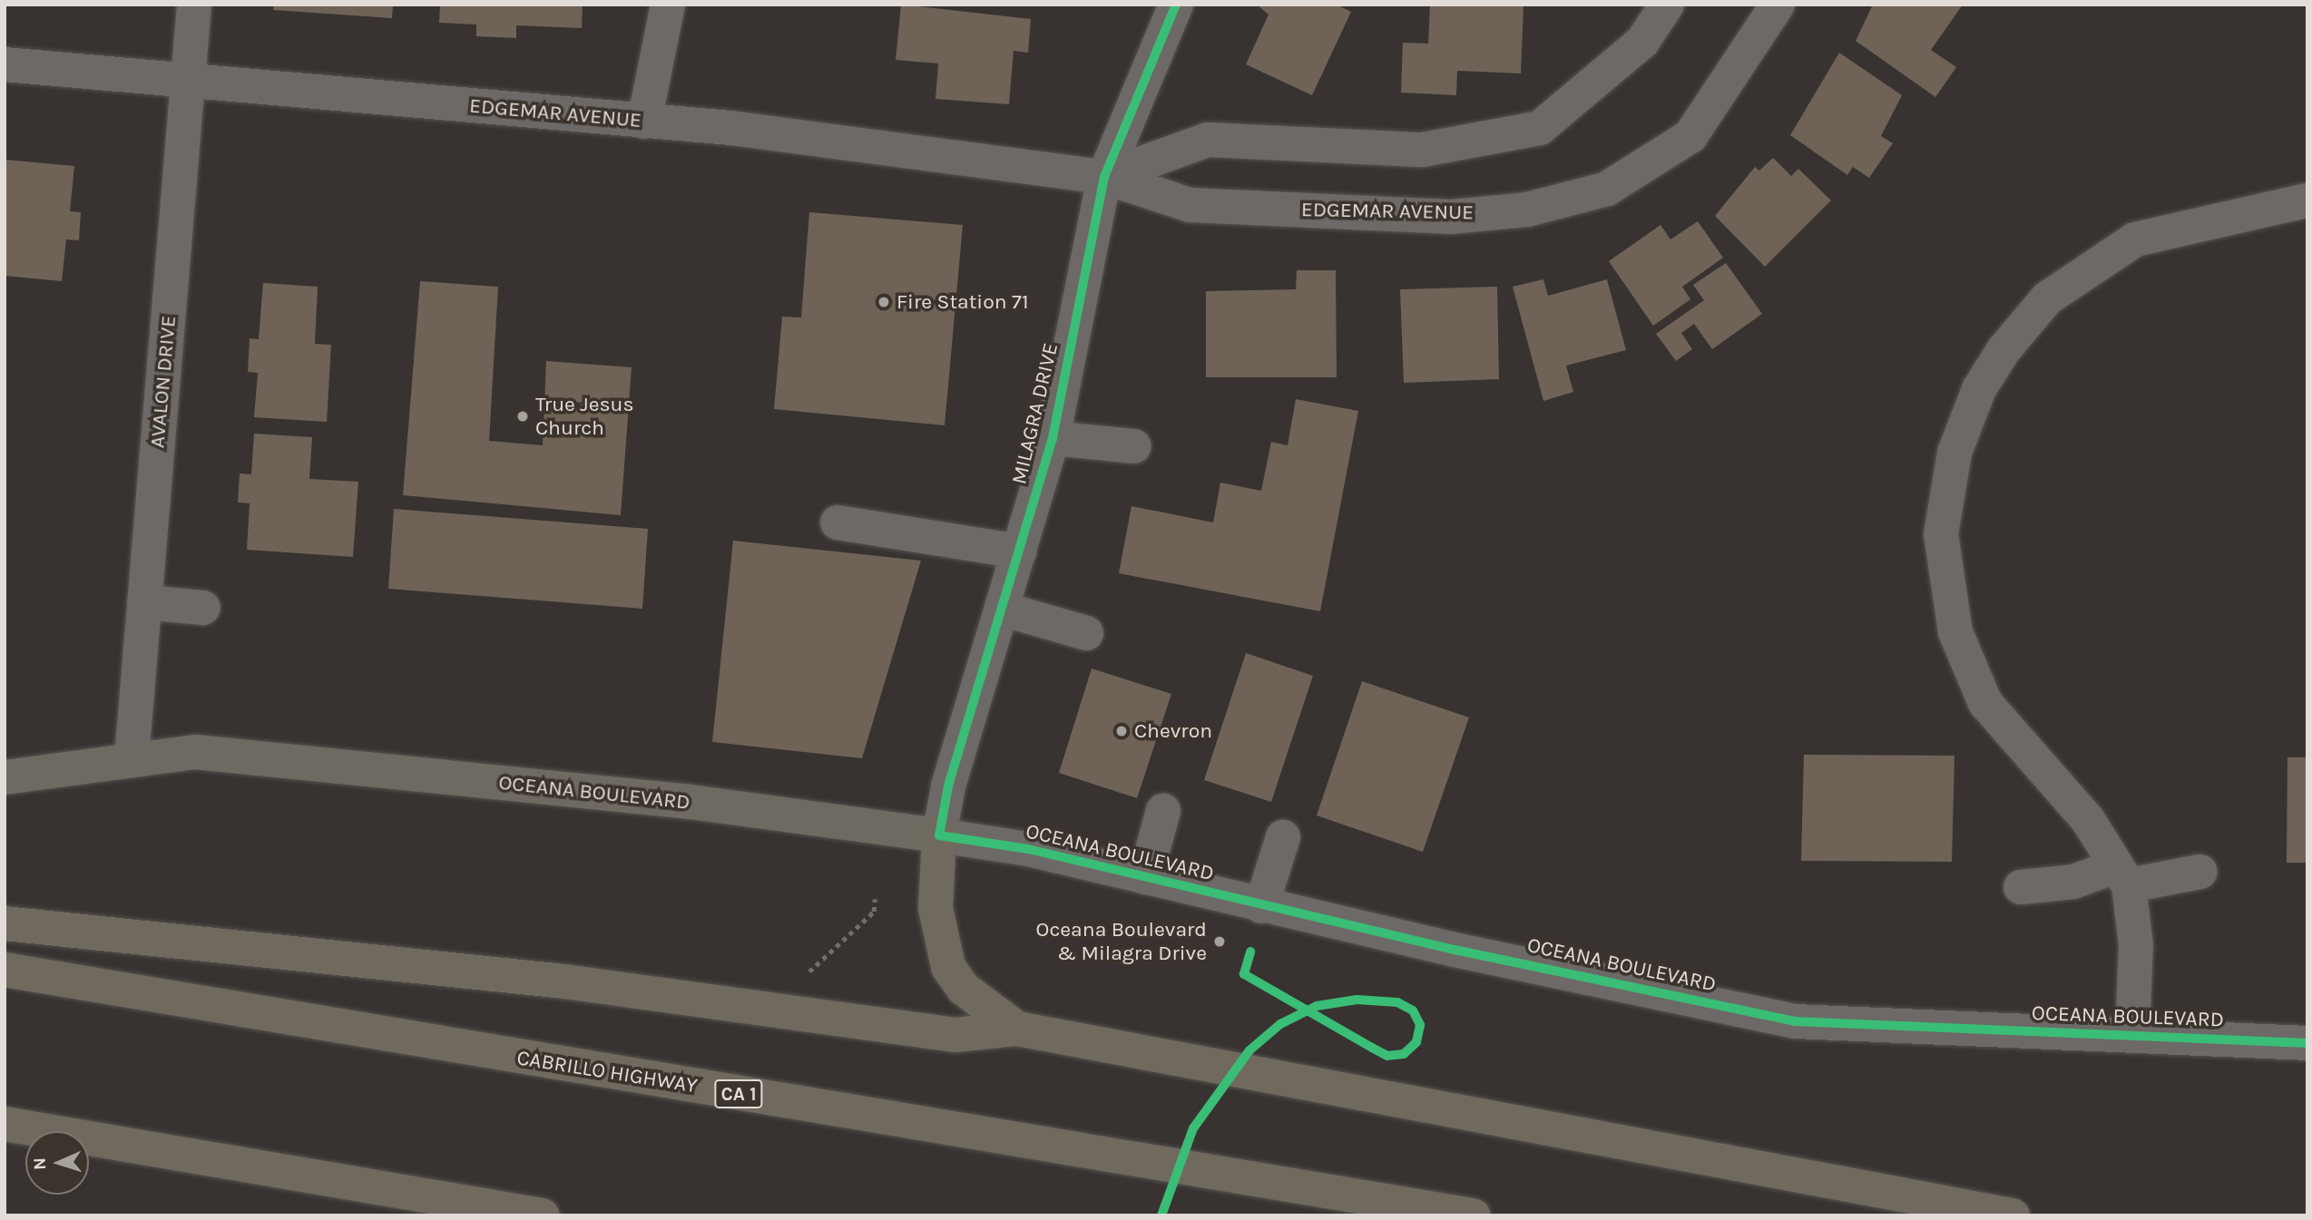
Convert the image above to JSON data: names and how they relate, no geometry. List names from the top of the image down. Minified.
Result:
{"streets":{"highway":["CABRILLO HIGHWAY","CA 1"],"main road":["OCEANA BOULEVARD"],"street":["EDGEMAR AVENUE","AVALON DRIVE","MILAGRA DRIVE"]},"crossings":[["EDGEMAR AVENUE","AVALON DRIVE"],["EDGEMAR AVENUE","MILAGRA DRIVE"],["AVALON DRIVE","OCEANA BOULEVARD"],["MILAGRA DRIVE","OCEANA BOULEVARD"]],"places":["Fire Station 71","True Jesus Church","Chevron","Oceana Boulevard & Milagra Drive"],"north":"left"}
